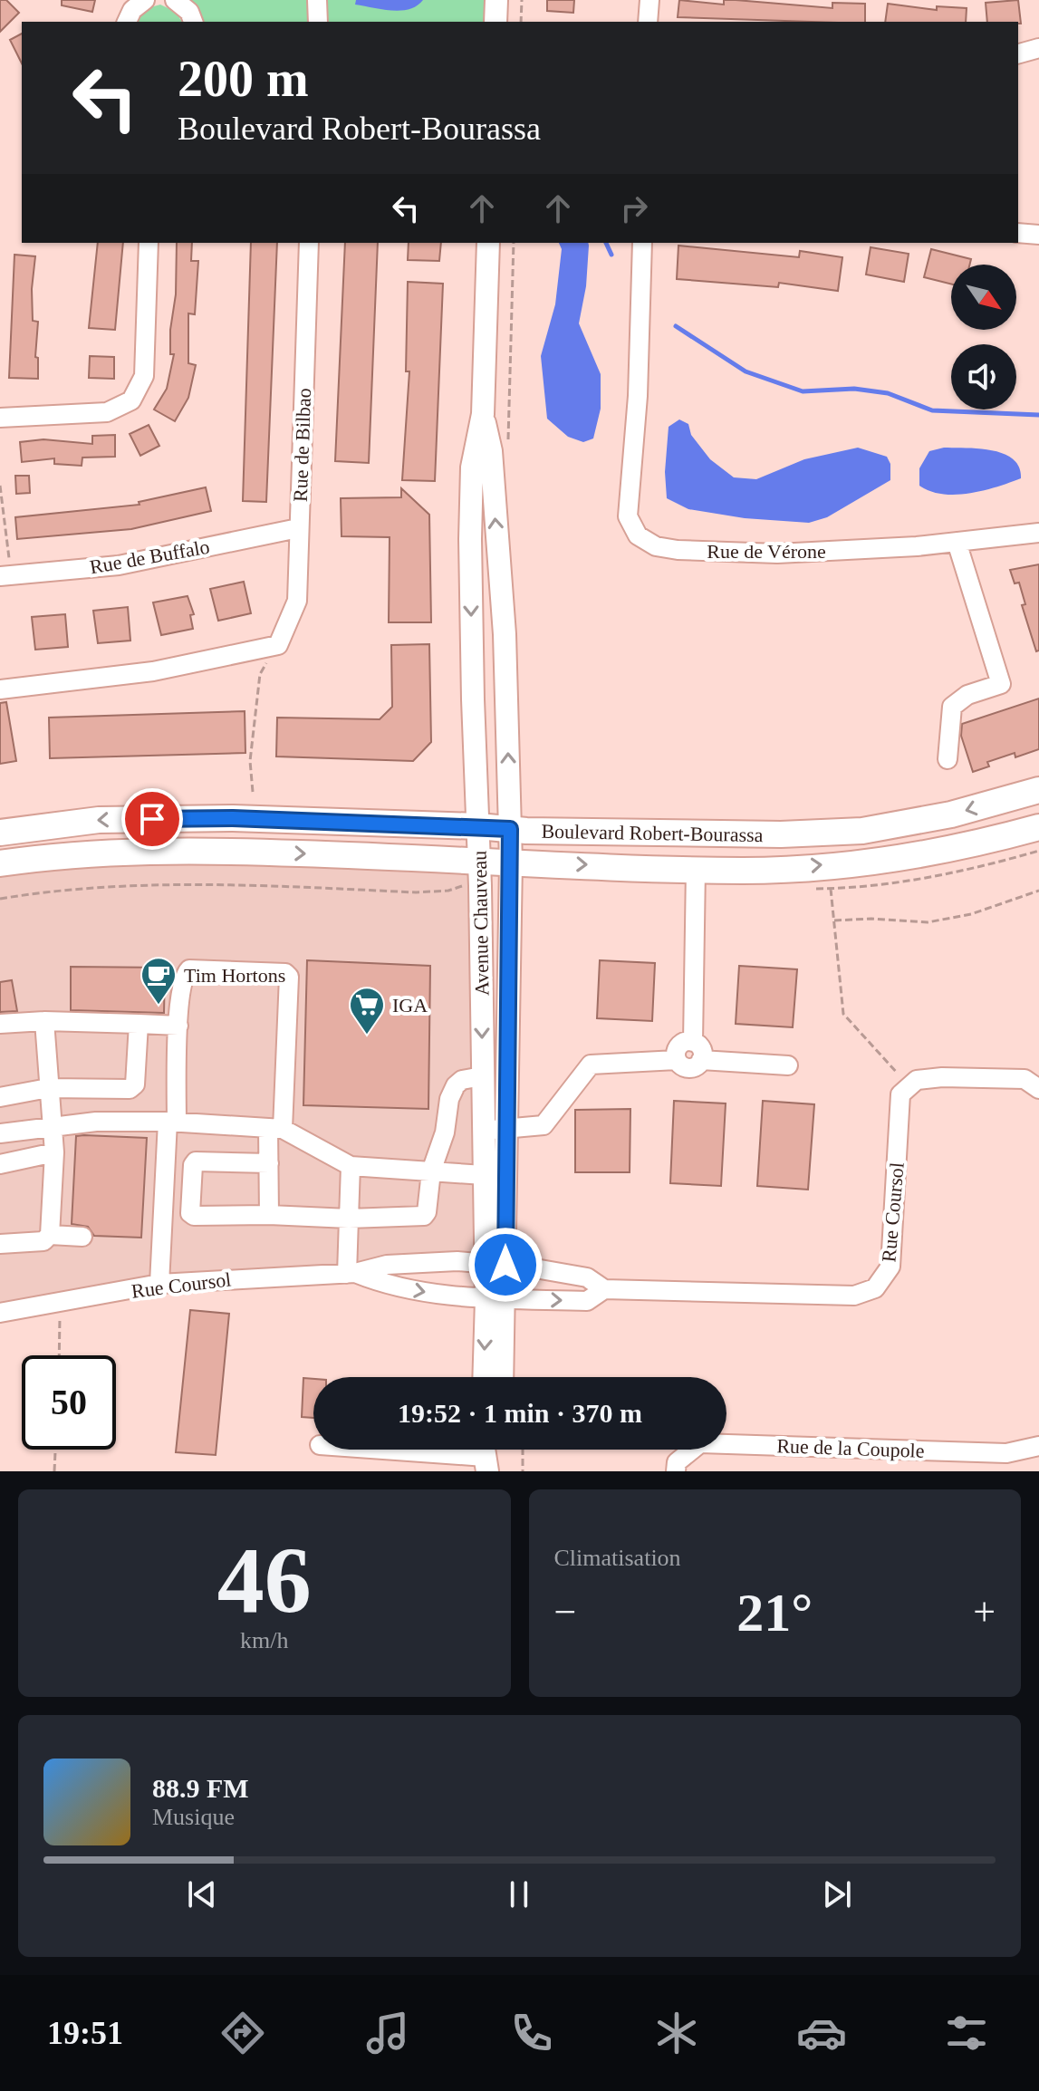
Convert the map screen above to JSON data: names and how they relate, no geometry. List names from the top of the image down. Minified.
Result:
{"streets":{"highway":["Boulevard Robert-Bourassa"],"main road":["Avenue Chauveau"],"street":["Rue de Bilbao","Rue de Vérone","Rue de Buffalo","Rue Coursol","Rue de la Coupole"]},"crossings":[["Rue de Bilbao","Rue de Buffalo"],["Boulevard Robert-Bourassa","Avenue Chauveau"],["Avenue Chauveau","Rue Coursol"]],"places":{"cafe":["Tim Hortons"],"supermarket":["IGA"]},"north":"bottom right","page":{"turn":["200 m","Boulevard Robert-Bourassa"],"limit":"50","trip":"19:52 · 1 min · 370 m","tile":[["46","km/h"],"Climatisation"],"heat":["−","21°","+"],"song":["88.9 FM","Musique"],"tabs":"19:51"}}
